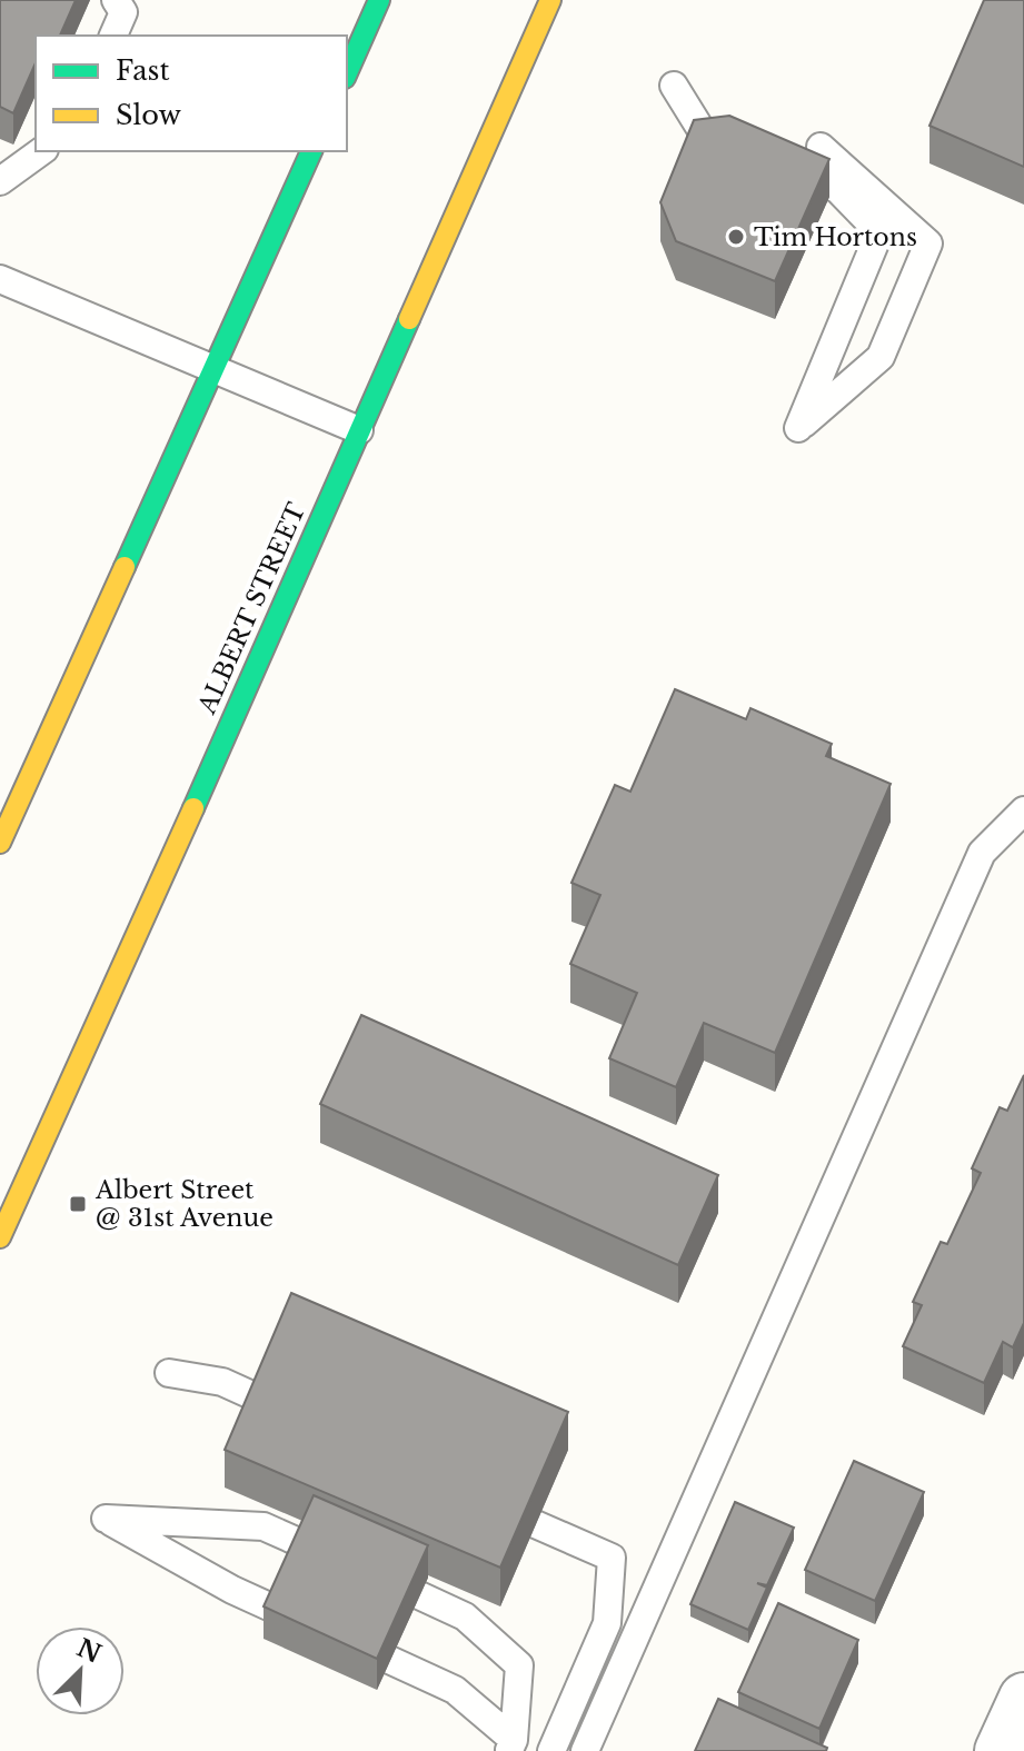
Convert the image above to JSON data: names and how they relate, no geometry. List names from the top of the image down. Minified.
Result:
{"streets":{"main road":["ALBERT STREET"]},"places":{"other":["Tim Hortons"],"transit":["Albert Street @ 31st Avenue"]},"legend":["Fast","Slow"],"north":"top right"}
